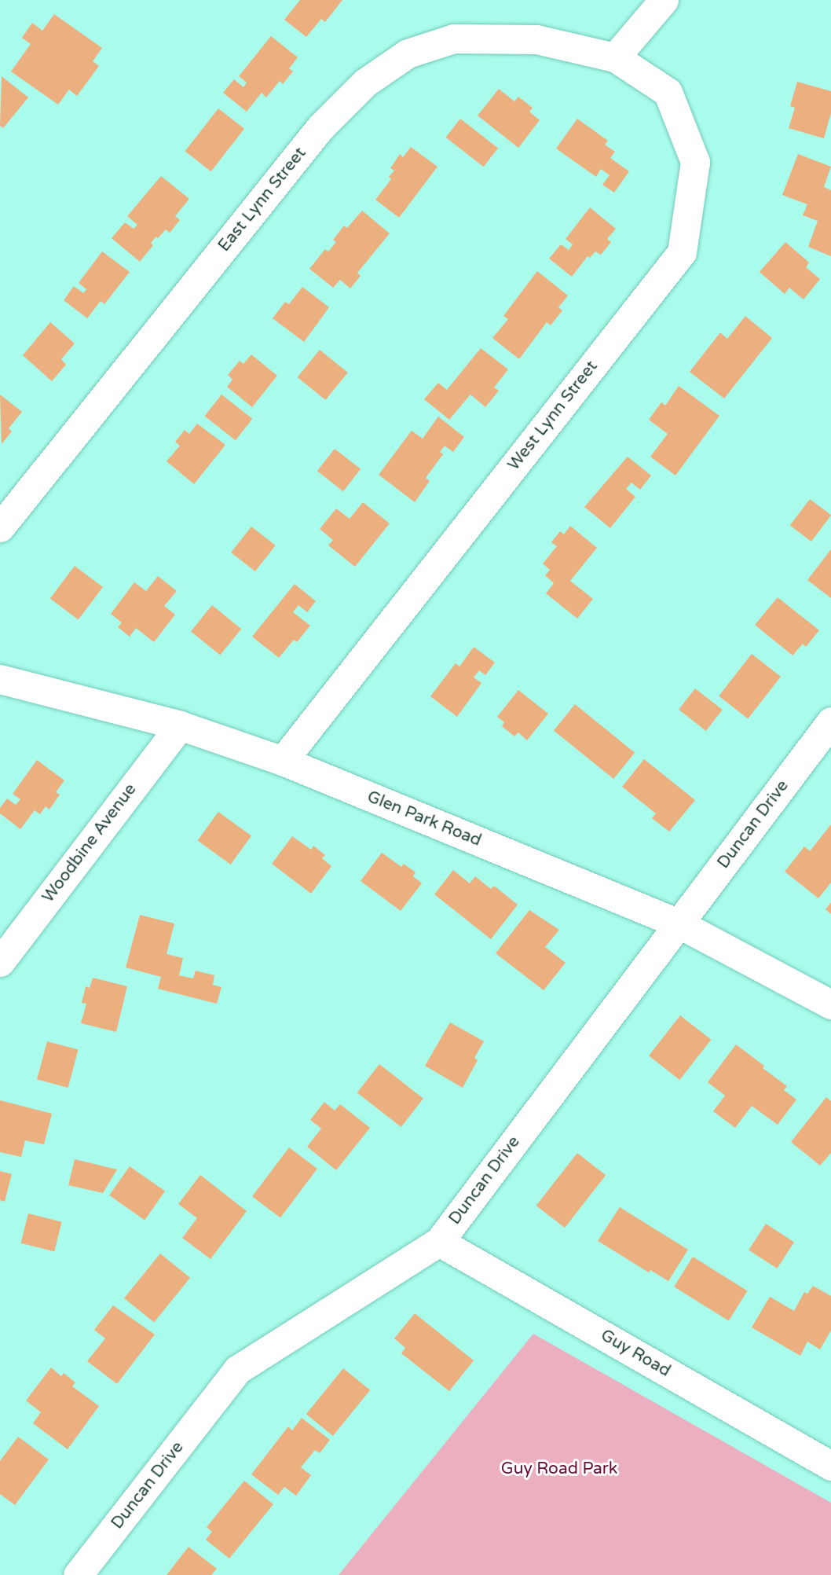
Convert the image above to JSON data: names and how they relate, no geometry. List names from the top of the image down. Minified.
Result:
{"streets":{"street":["East Lynn Street","West Lynn Street","Glen Park Road","Duncan Drive","Woodbine Avenue","Guy Road"]},"crossings":[["East Lynn Street","West Lynn Street"],["West Lynn Street","Glen Park Road"],["Glen Park Road","Duncan Drive"],["Glen Park Road","Woodbine Avenue"],["Duncan Drive","Guy Road"]],"parks":["Guy Road Park"]}
